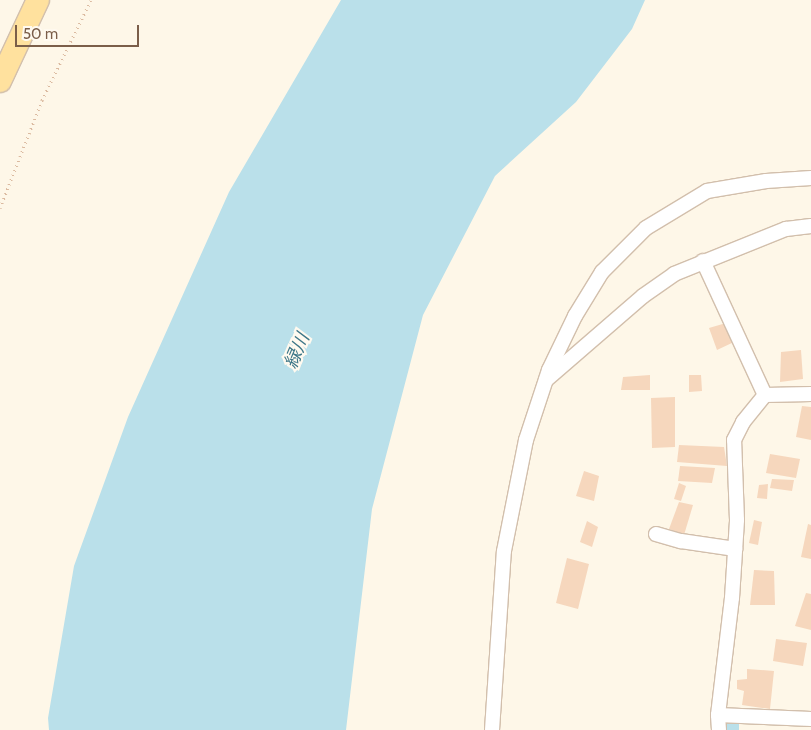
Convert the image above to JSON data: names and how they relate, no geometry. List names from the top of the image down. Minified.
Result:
{"water":["緑川"],"scale_bar":"50 m"}
